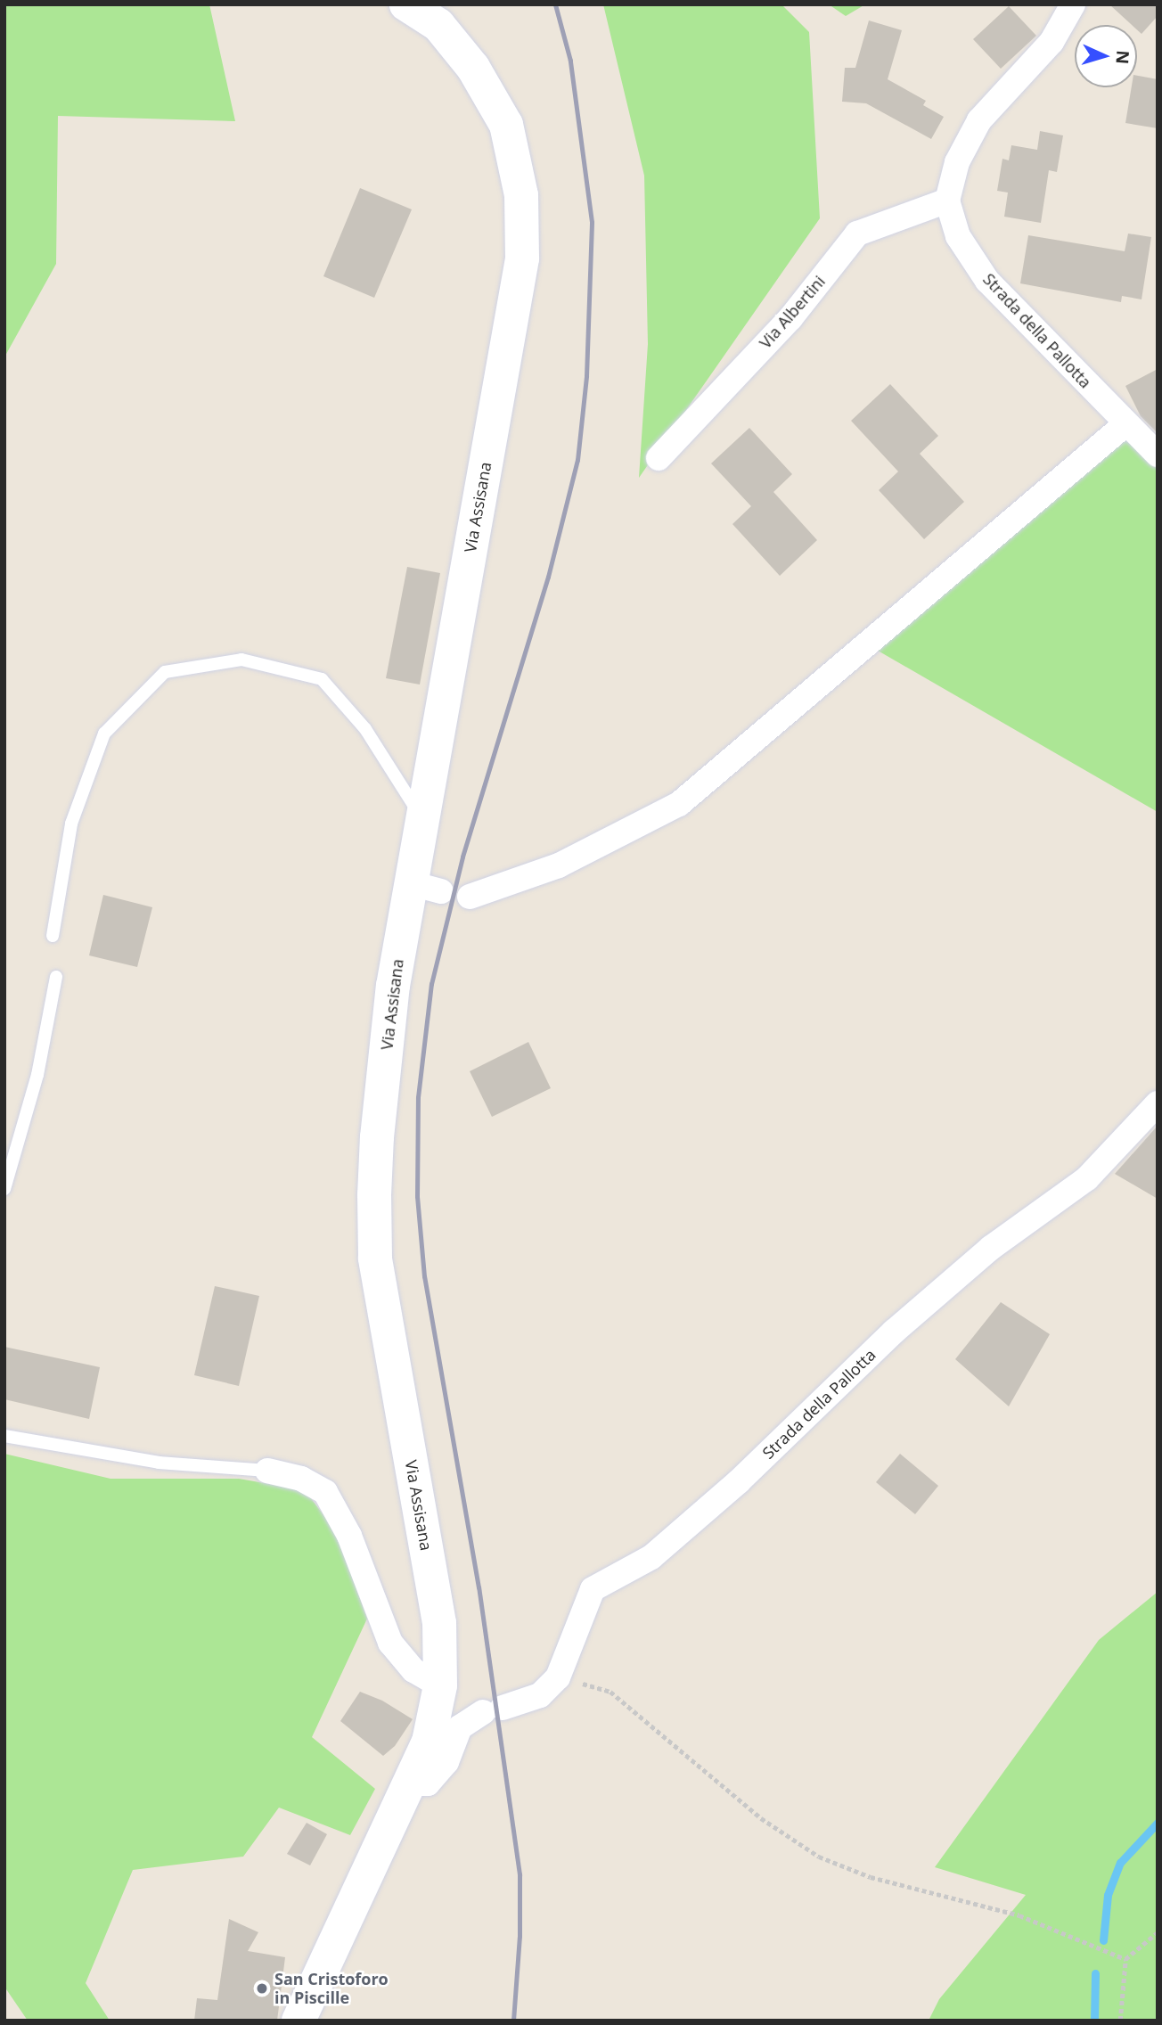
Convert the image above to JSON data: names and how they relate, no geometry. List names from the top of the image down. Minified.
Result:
{"streets":{"main road":["Via Assisana"],"street":["Via Albertini","Strada della Pallotta"]},"crossings":[["Via Albertini","Strada della Pallotta"],["Strada della Pallotta","Via Assisana"]],"places":["San Cristoforo in Piscille"],"north":"right"}
